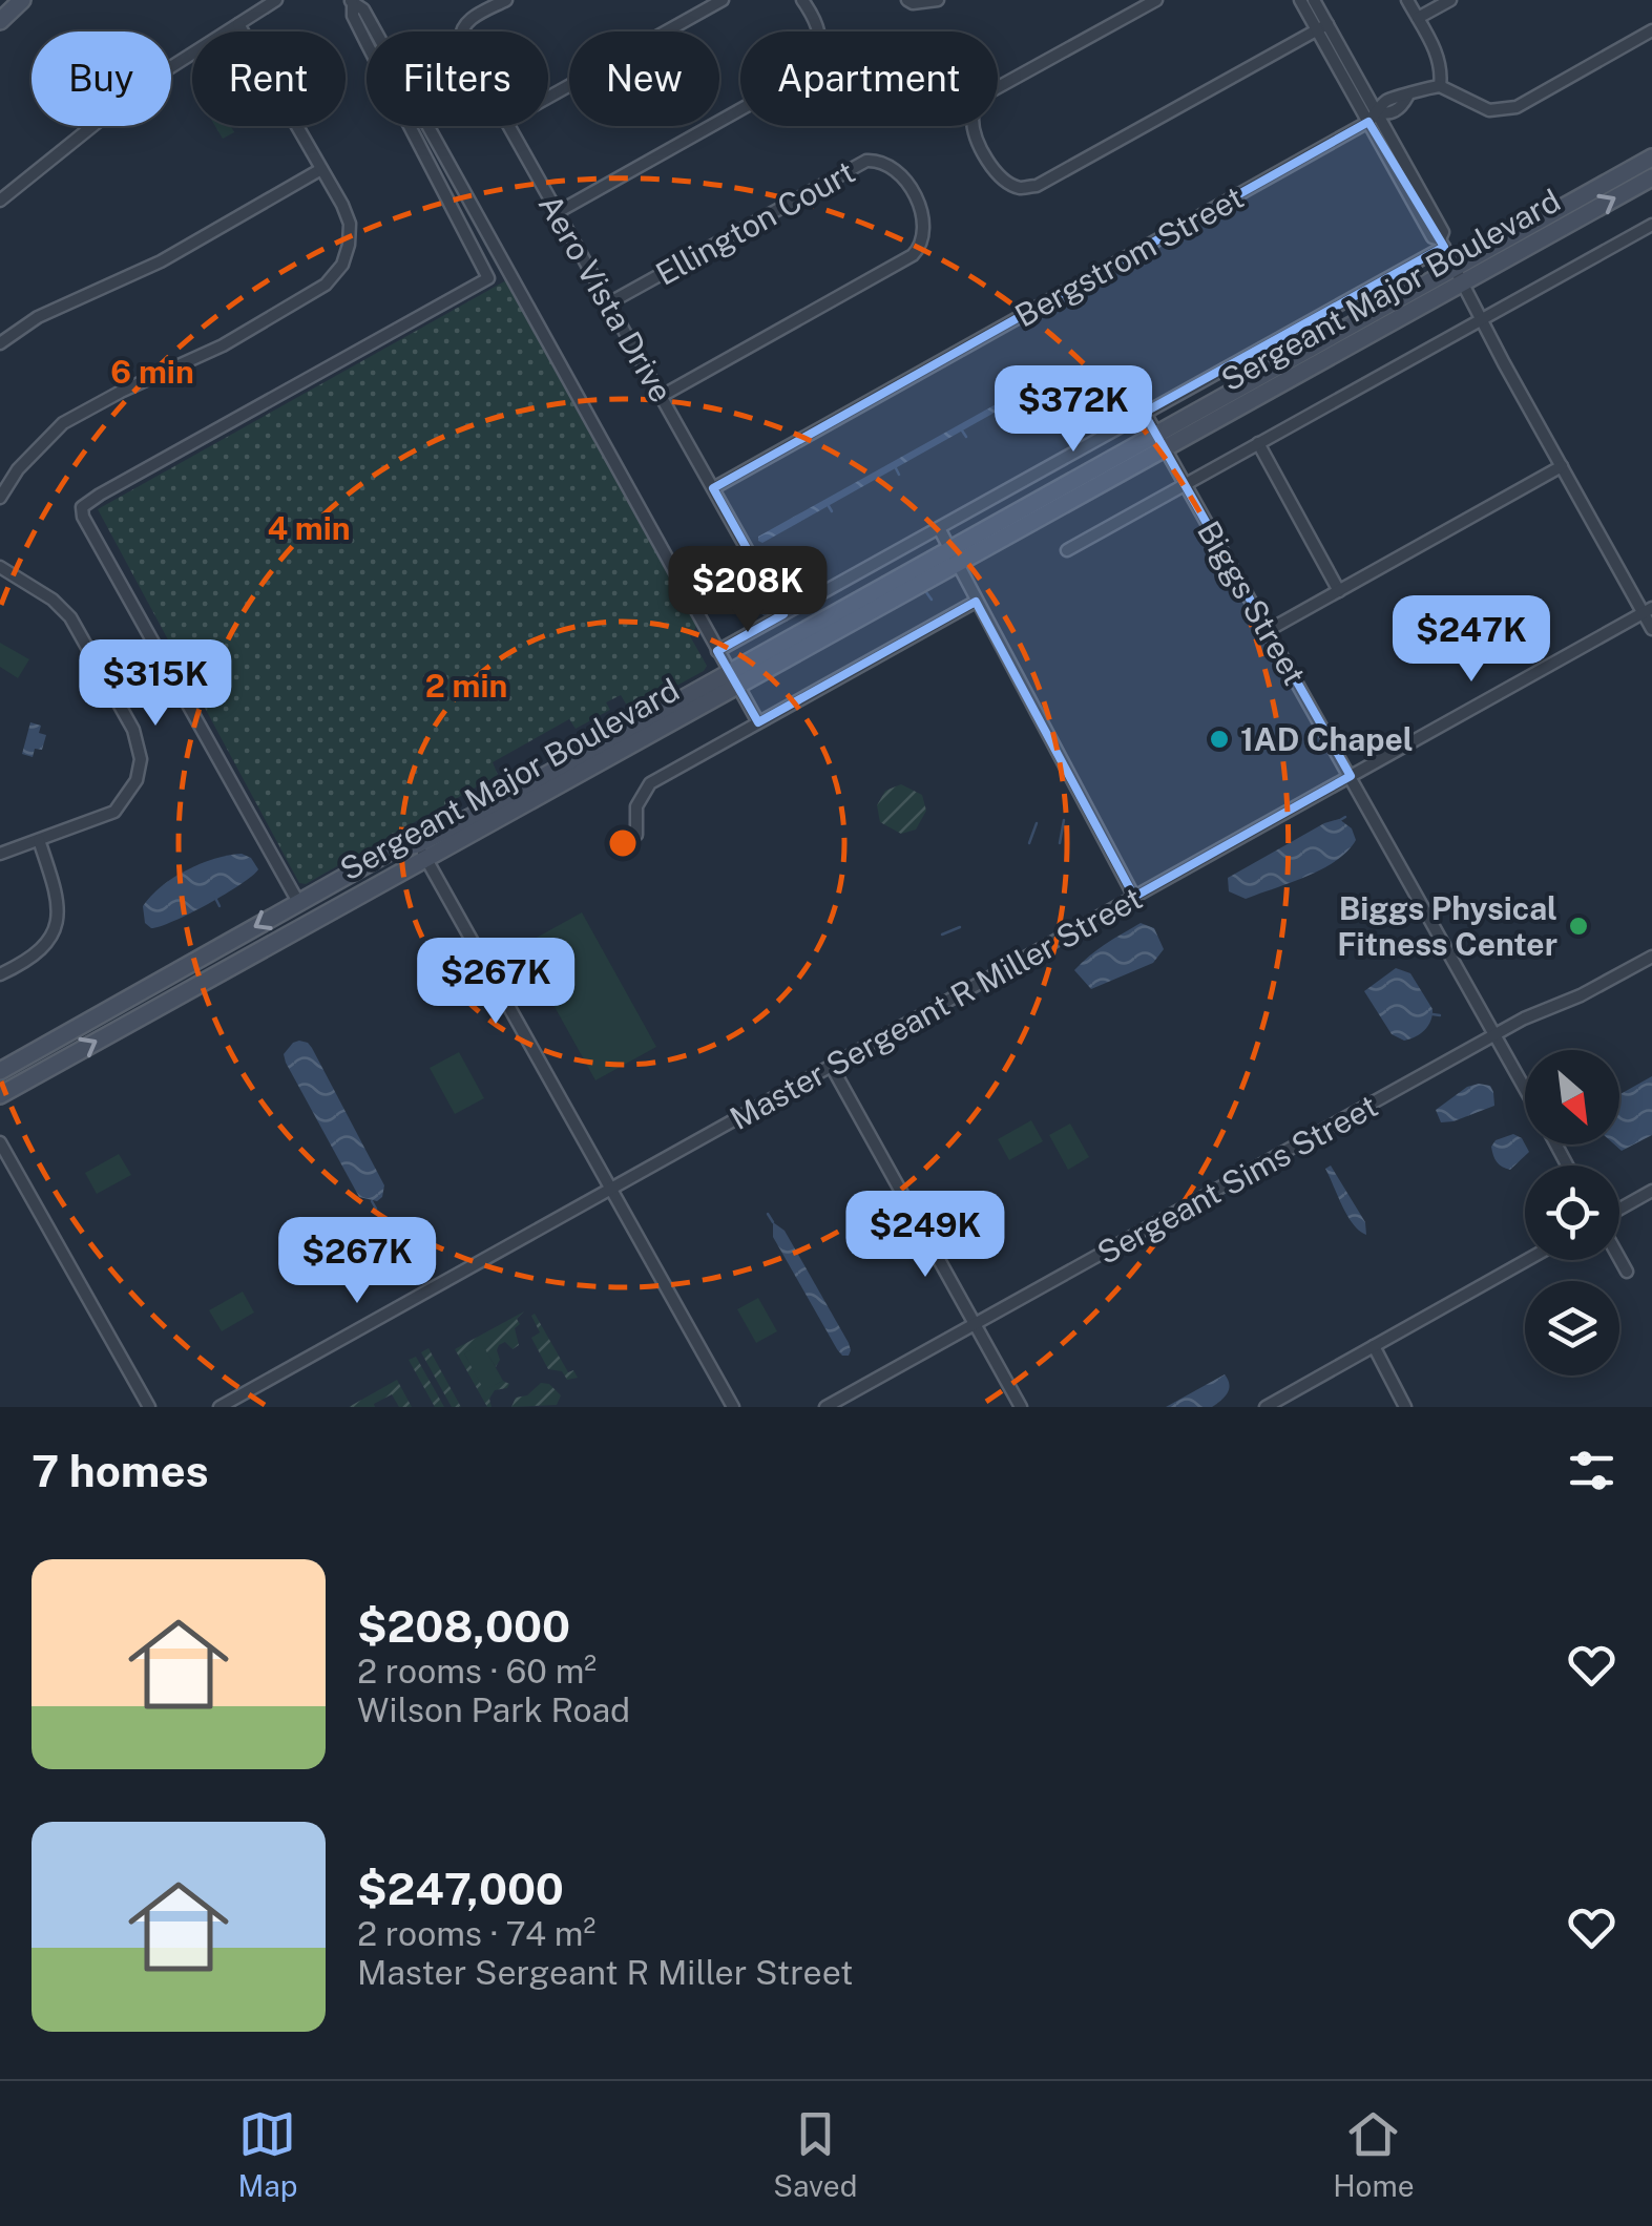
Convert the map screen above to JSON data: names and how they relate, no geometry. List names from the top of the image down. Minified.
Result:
{"streets":{"street":["Ellington Court","Bergstrom Street","Sergeant Major Boulevard","Aero Vista Drive","Biggs Street","Master Sergeant R Miller Street","Sergeant Sims Street"]},"crossings":[["Ellington Court","Aero Vista Drive"],["Bergstrom Street","Aero Vista Drive"],["Sergeant Major Boulevard","Biggs Street"],["Biggs Street","Master Sergeant R Miller Street"],["Biggs Street","Sergeant Sims Street"]],"places":["1AD Chapel","Biggs Physical Fitness Center"],"north":"bottom right","page":{"chip":["Buy","Rent","Filters","New","Apartment"],"price":["$372K","$208K","$247K","$315K","$267K","$249K","$267K"],"heading":"7 homes","list":[{"name":"$208,000","note":"2 rooms · 60 m² · Wilson Park Road"},{"name":"$247,000","note":"2 rooms · 74 m² · Master Sergeant R Miller Street"}],"tabs":["Map","Saved","Home"]},"rings":["6 min","4 min","2 min"]}
